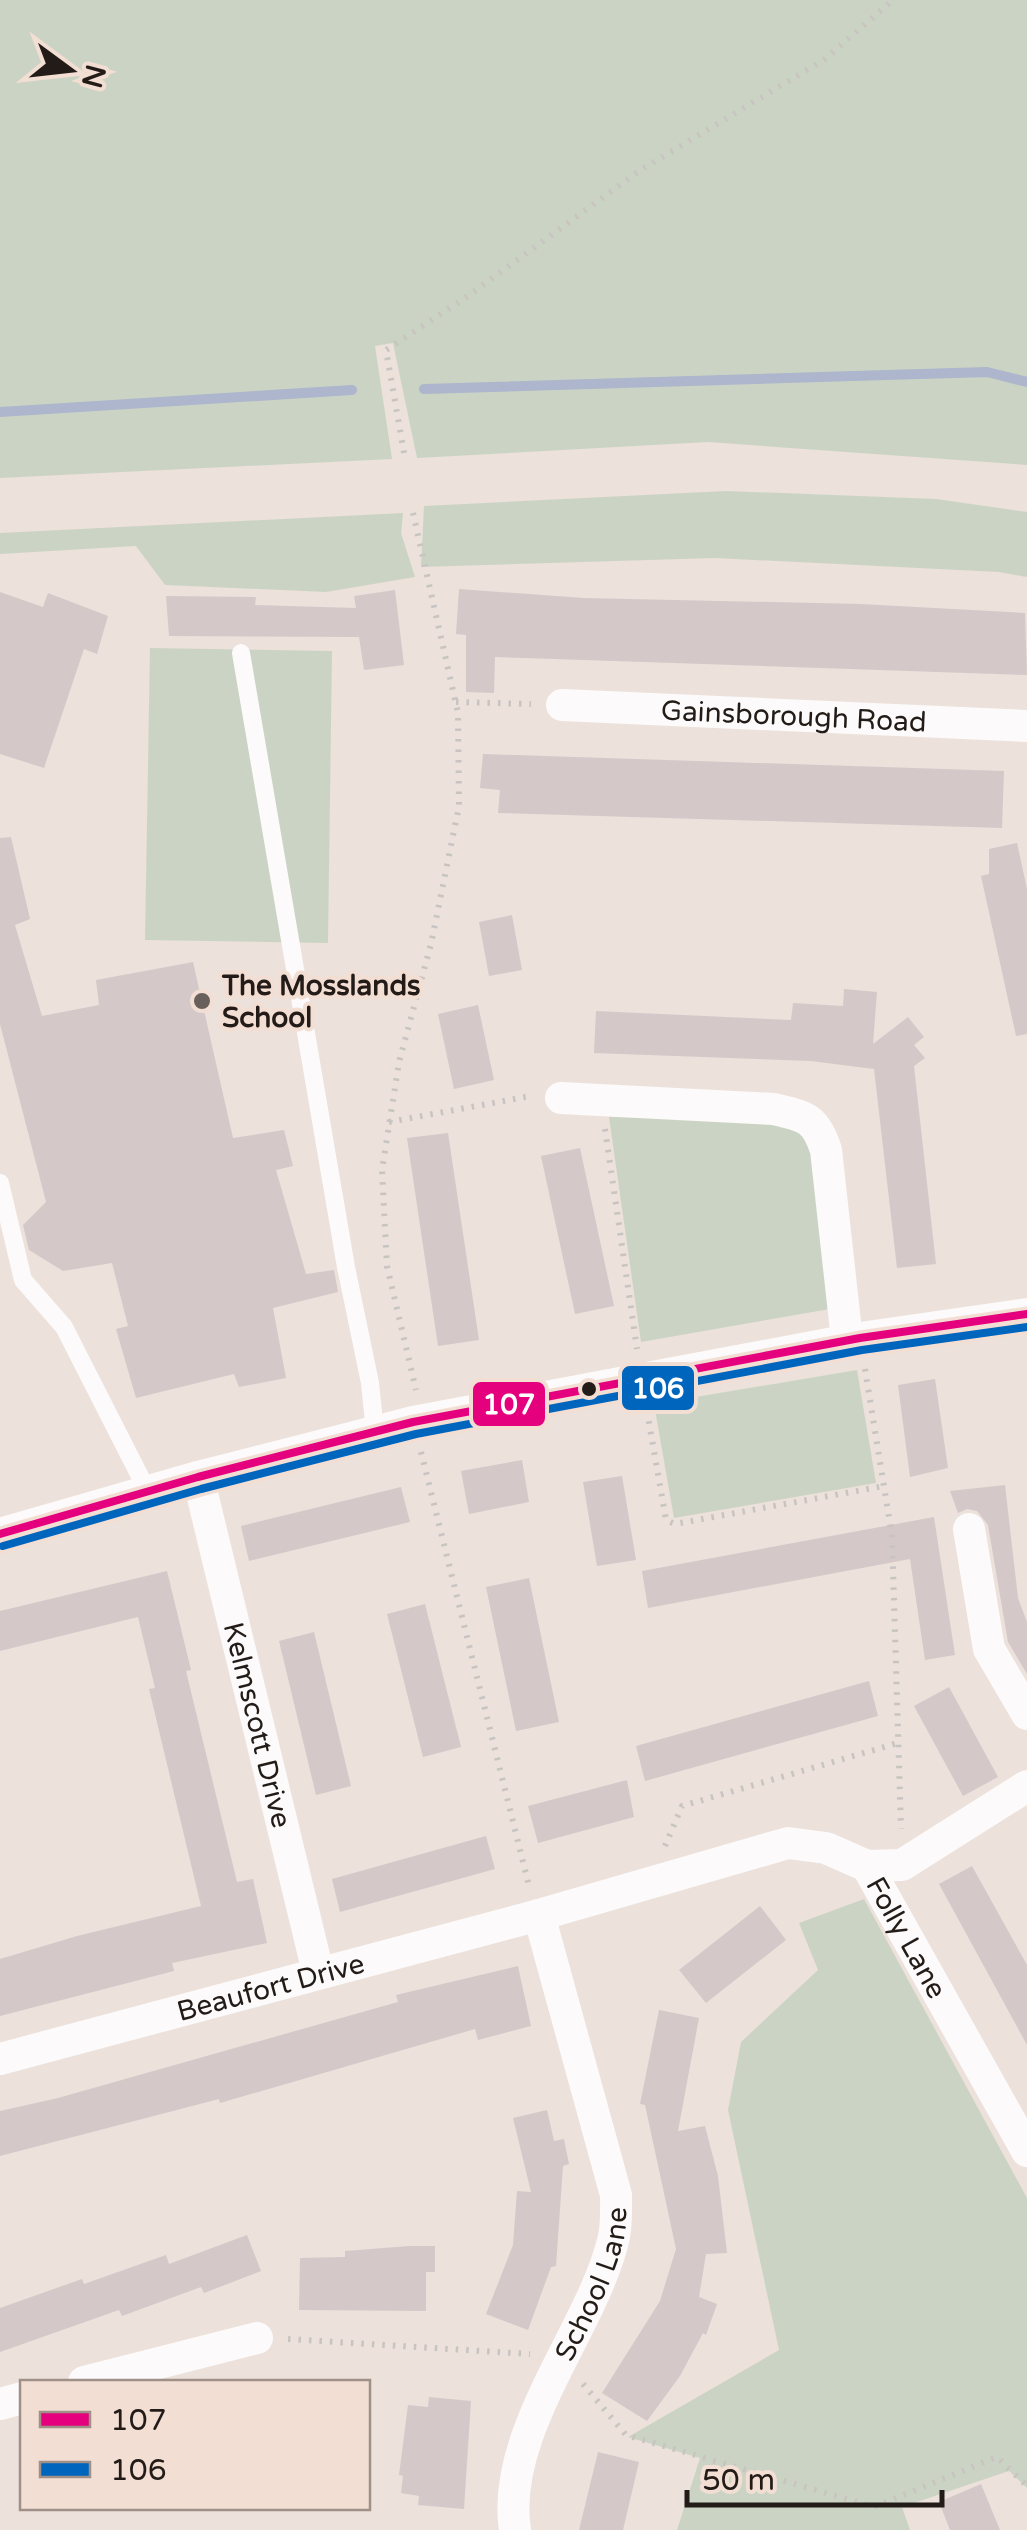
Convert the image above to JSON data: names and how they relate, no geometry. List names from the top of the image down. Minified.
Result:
{"streets":{"street":["Gainsborough Road","Kelmscott Drive","Folly Lane","Beaufort Drive","School Lane"]},"crossings":[["Kelmscott Drive","Beaufort Drive"],["Folly Lane","Beaufort Drive"],["Folly Lane","School Lane"],["Beaufort Drive","School Lane"]],"places":["The Mosslands School"],"lines":["transit line 107","transit line 106"],"legend":["107","106"],"scale_bar":"50 m","north":"right"}
